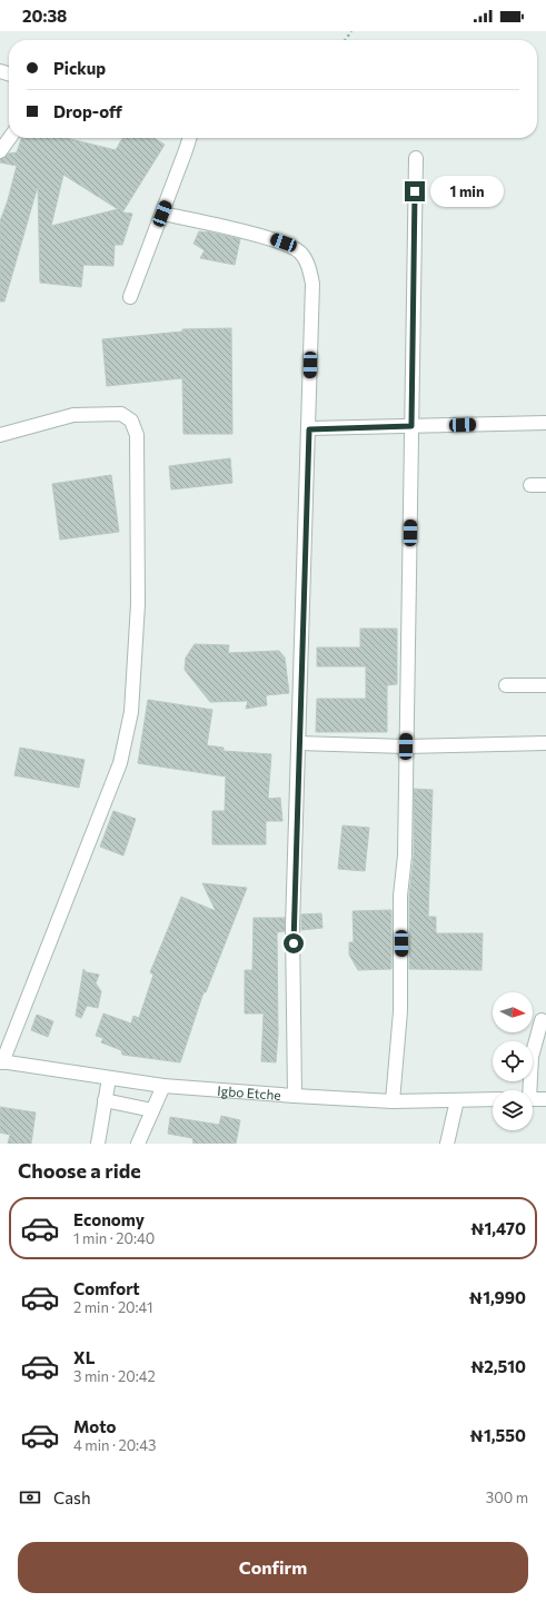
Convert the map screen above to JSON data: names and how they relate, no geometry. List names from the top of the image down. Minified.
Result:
{"streets":{"street":["Igbo Etche"]},"north":"right","page":{"status":"20:38","banner":["Pickup","Drop-off"],"bubble":"1 min","heading":"Choose a ride","list":[{"name":"Economy","note":"1 min · 20:40","value":"₦1,470"},{"name":"Comfort","note":"2 min · 20:41","value":"₦1,990"},{"name":"XL","note":"3 min · 20:42","value":"₦2,510"},{"name":"Moto","note":"4 min · 20:43","value":"₦1,550"}],"pay":["Cash","300 m"],"buttons":"Confirm"}}
